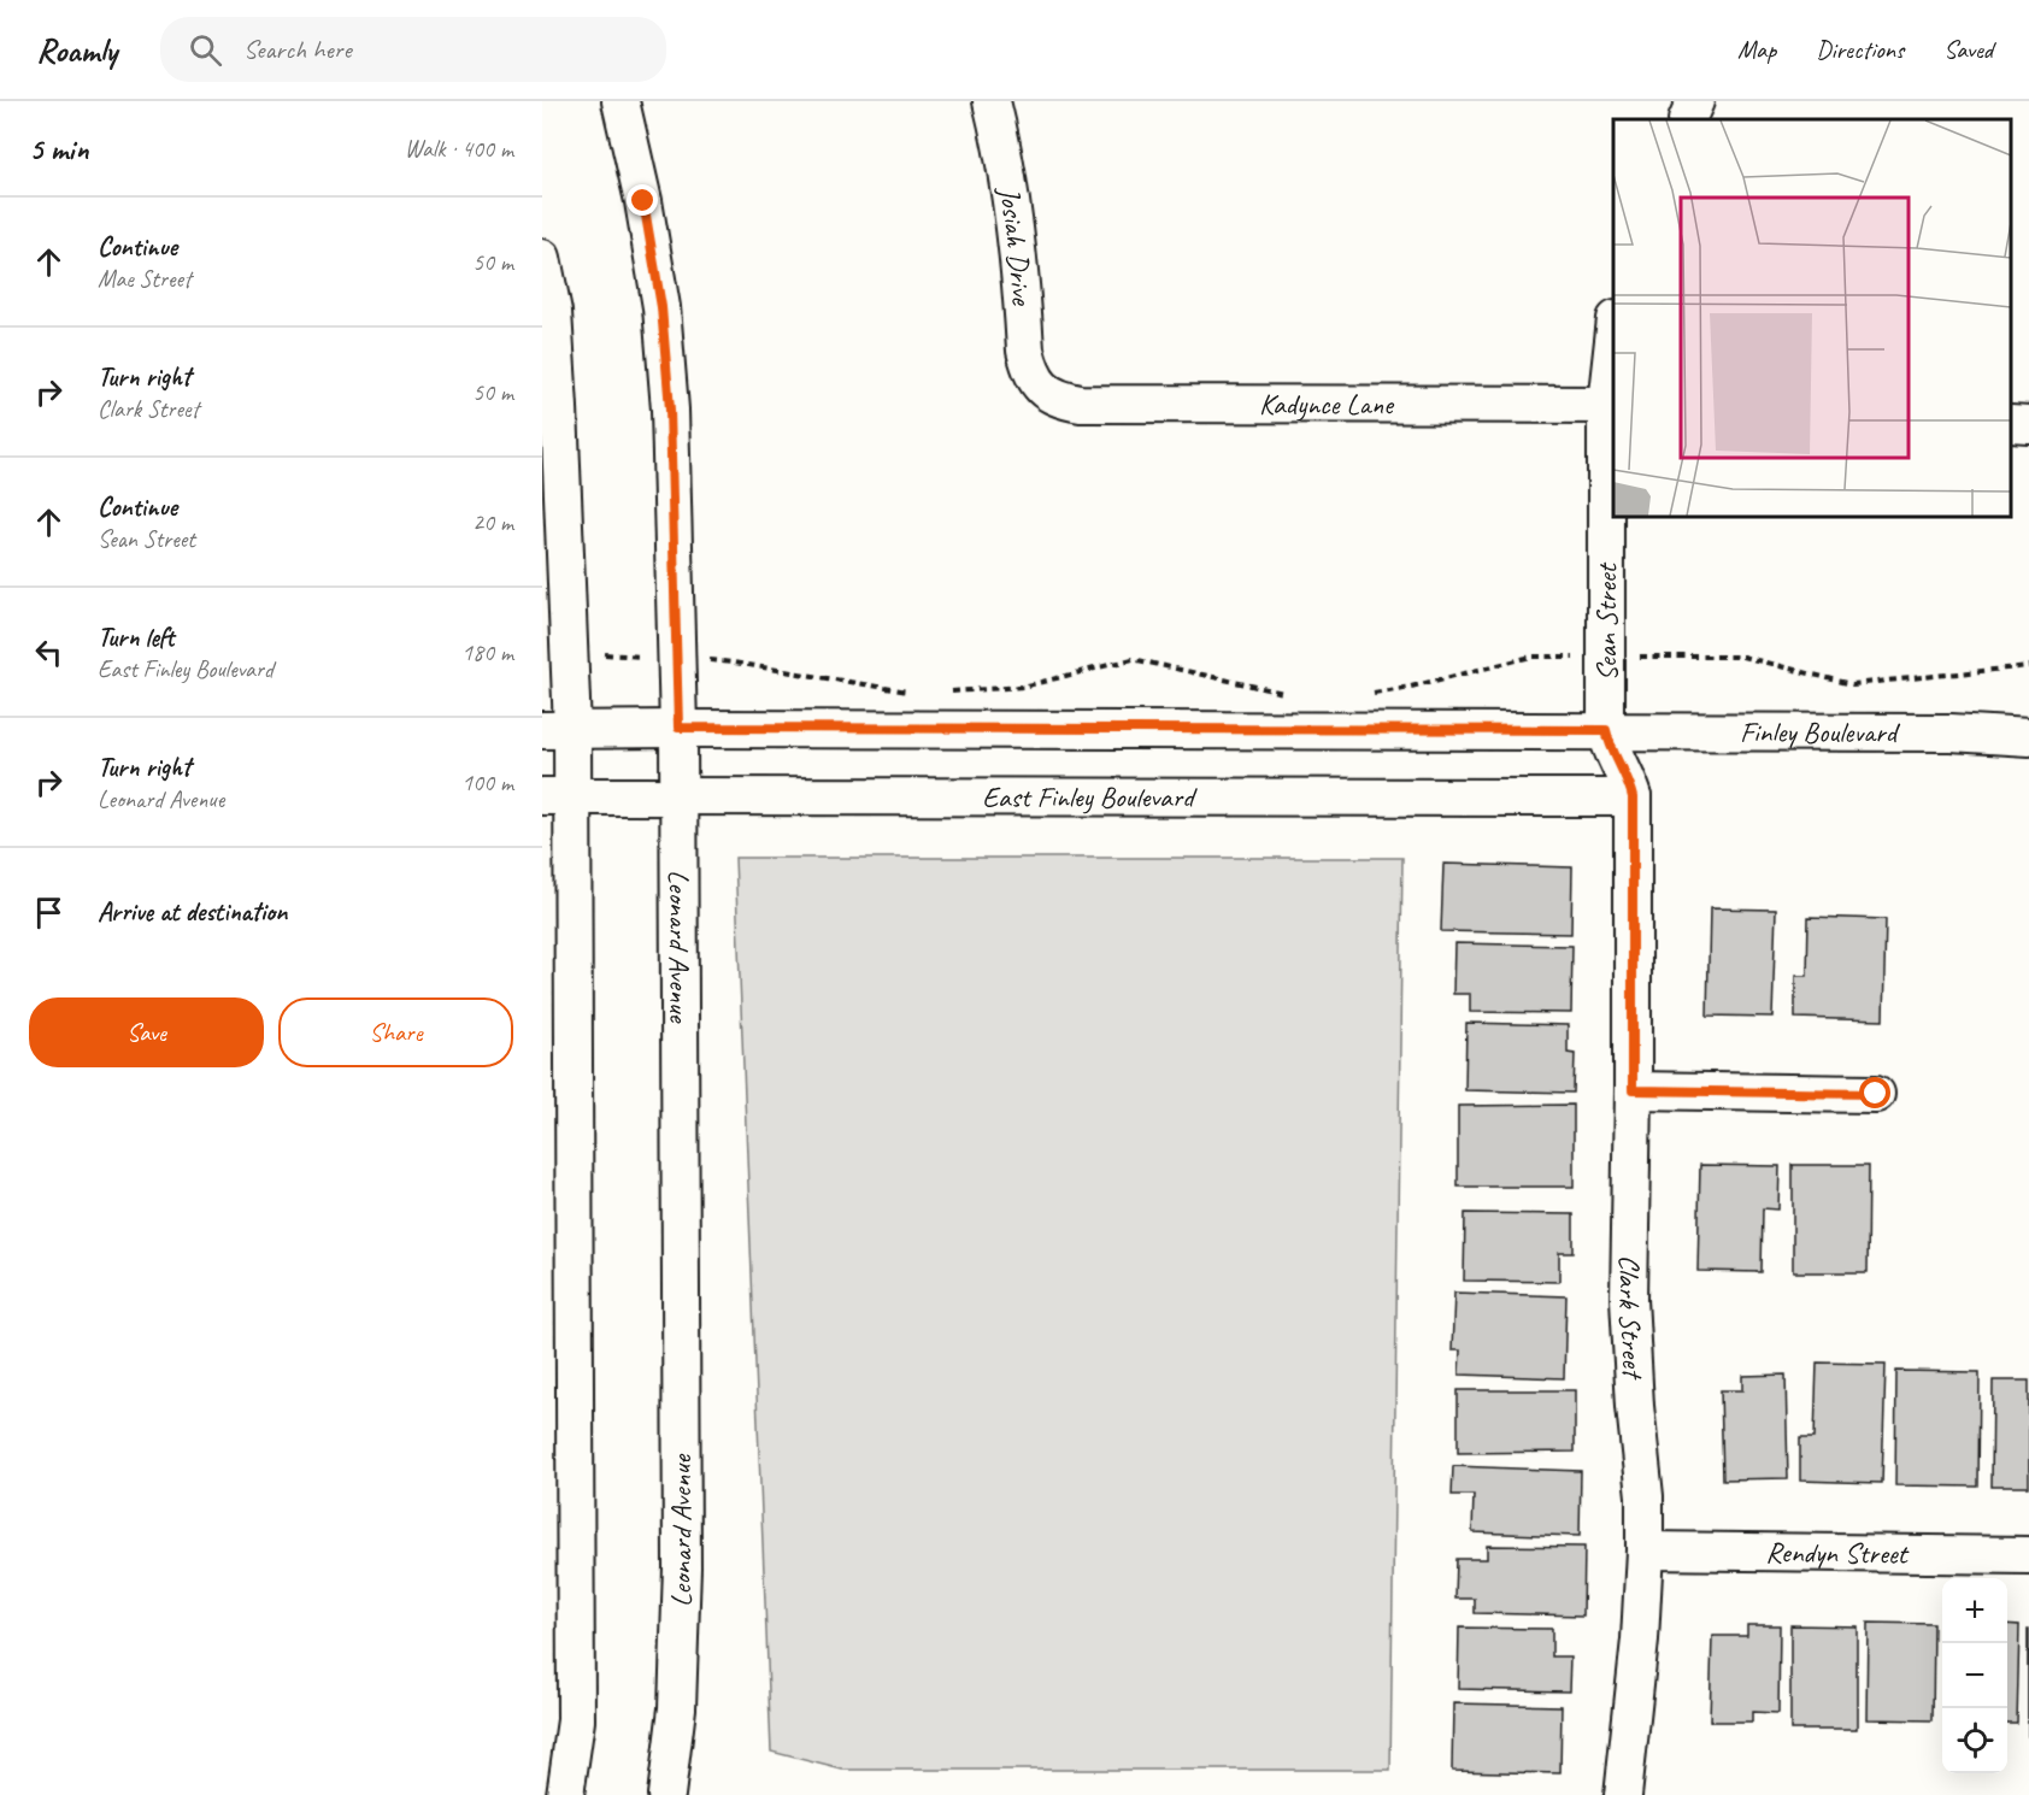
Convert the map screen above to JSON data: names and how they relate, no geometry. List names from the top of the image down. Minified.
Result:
{"streets":{"street":["Josiah Drive","Kadynce Lane","Sean Street","Finley Boulevard","East Finley Boulevard","Leonard Avenue","Clark Street","Rendyn Street"]},"crossings":[["Josiah Drive","Kadynce Lane"],["Kadynce Lane","Sean Street"],["Sean Street","Finley Boulevard"],["Sean Street","East Finley Boulevard"],["Sean Street","Clark Street"],["East Finley Boulevard","Leonard Avenue"],["Clark Street","Rendyn Street"]],"page":{"header":"Roamly","search":"Search here","nav":["Map","Directions","Saved"],"heading":["5 min","Walk · 400 m"],"list":[["Continue","Mae Street","50 m"],["Turn right","Clark Street","50 m"],["Continue","Sean Street","20 m"],["Turn left","East Finley Boulevard","180 m"],["Turn right","Leonard Avenue","100 m"],"Arrive at destination"],"buttons":["Save","Share"],"map_buttons":["+","−"]}}
